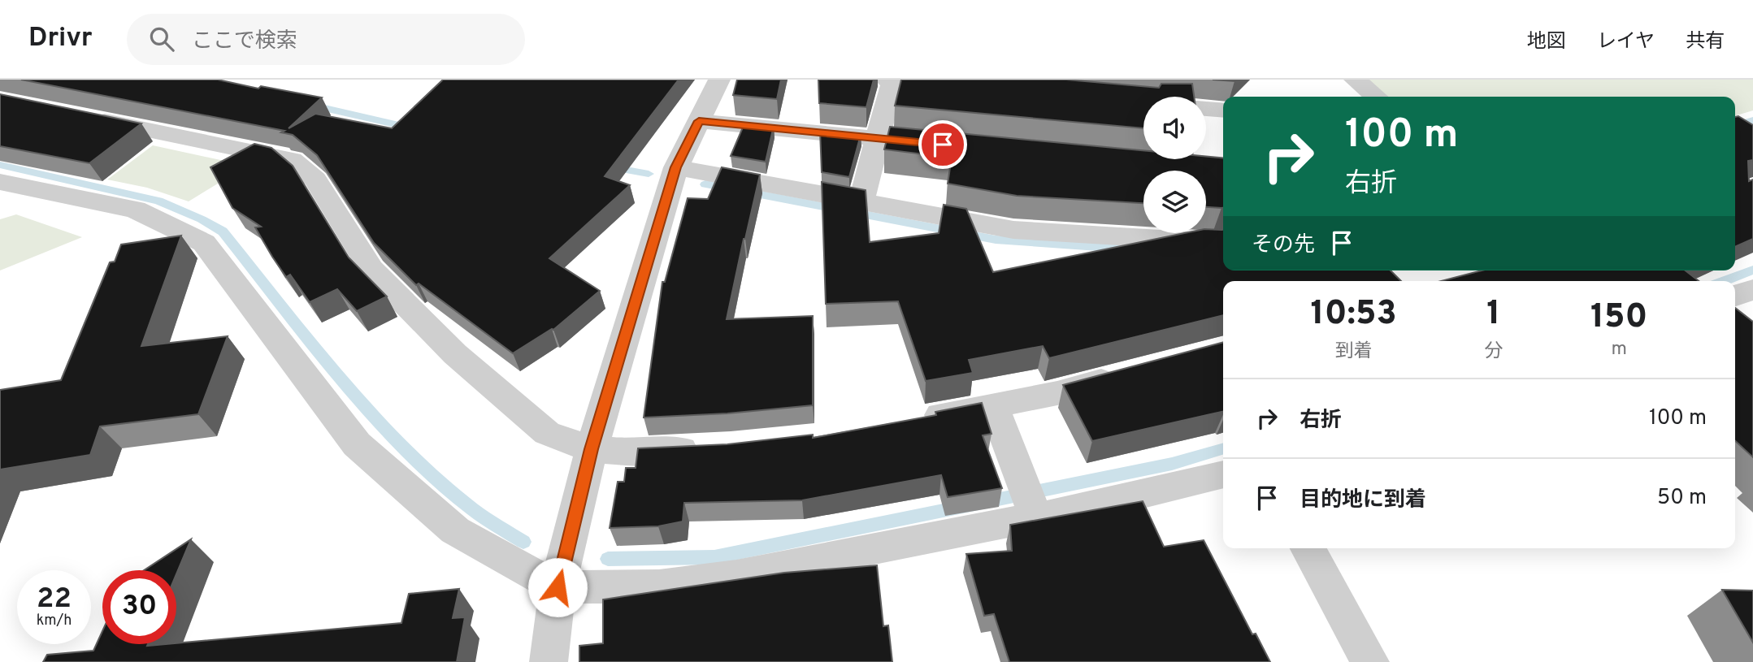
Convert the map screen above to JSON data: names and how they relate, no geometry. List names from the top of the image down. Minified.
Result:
{"page":{"header":"Drivr","search":"ここで検索","nav":["地図","レイヤ","共有"],"turn":["100 m","右折"],"then":"その先","eta":["10:53","到着","1","分","150","m"],"list":[{"name":"右折","value":"100 m"},{"name":"目的地に到着","value":"50 m"}],"speed":"22 km/h","limit":"30"}}
